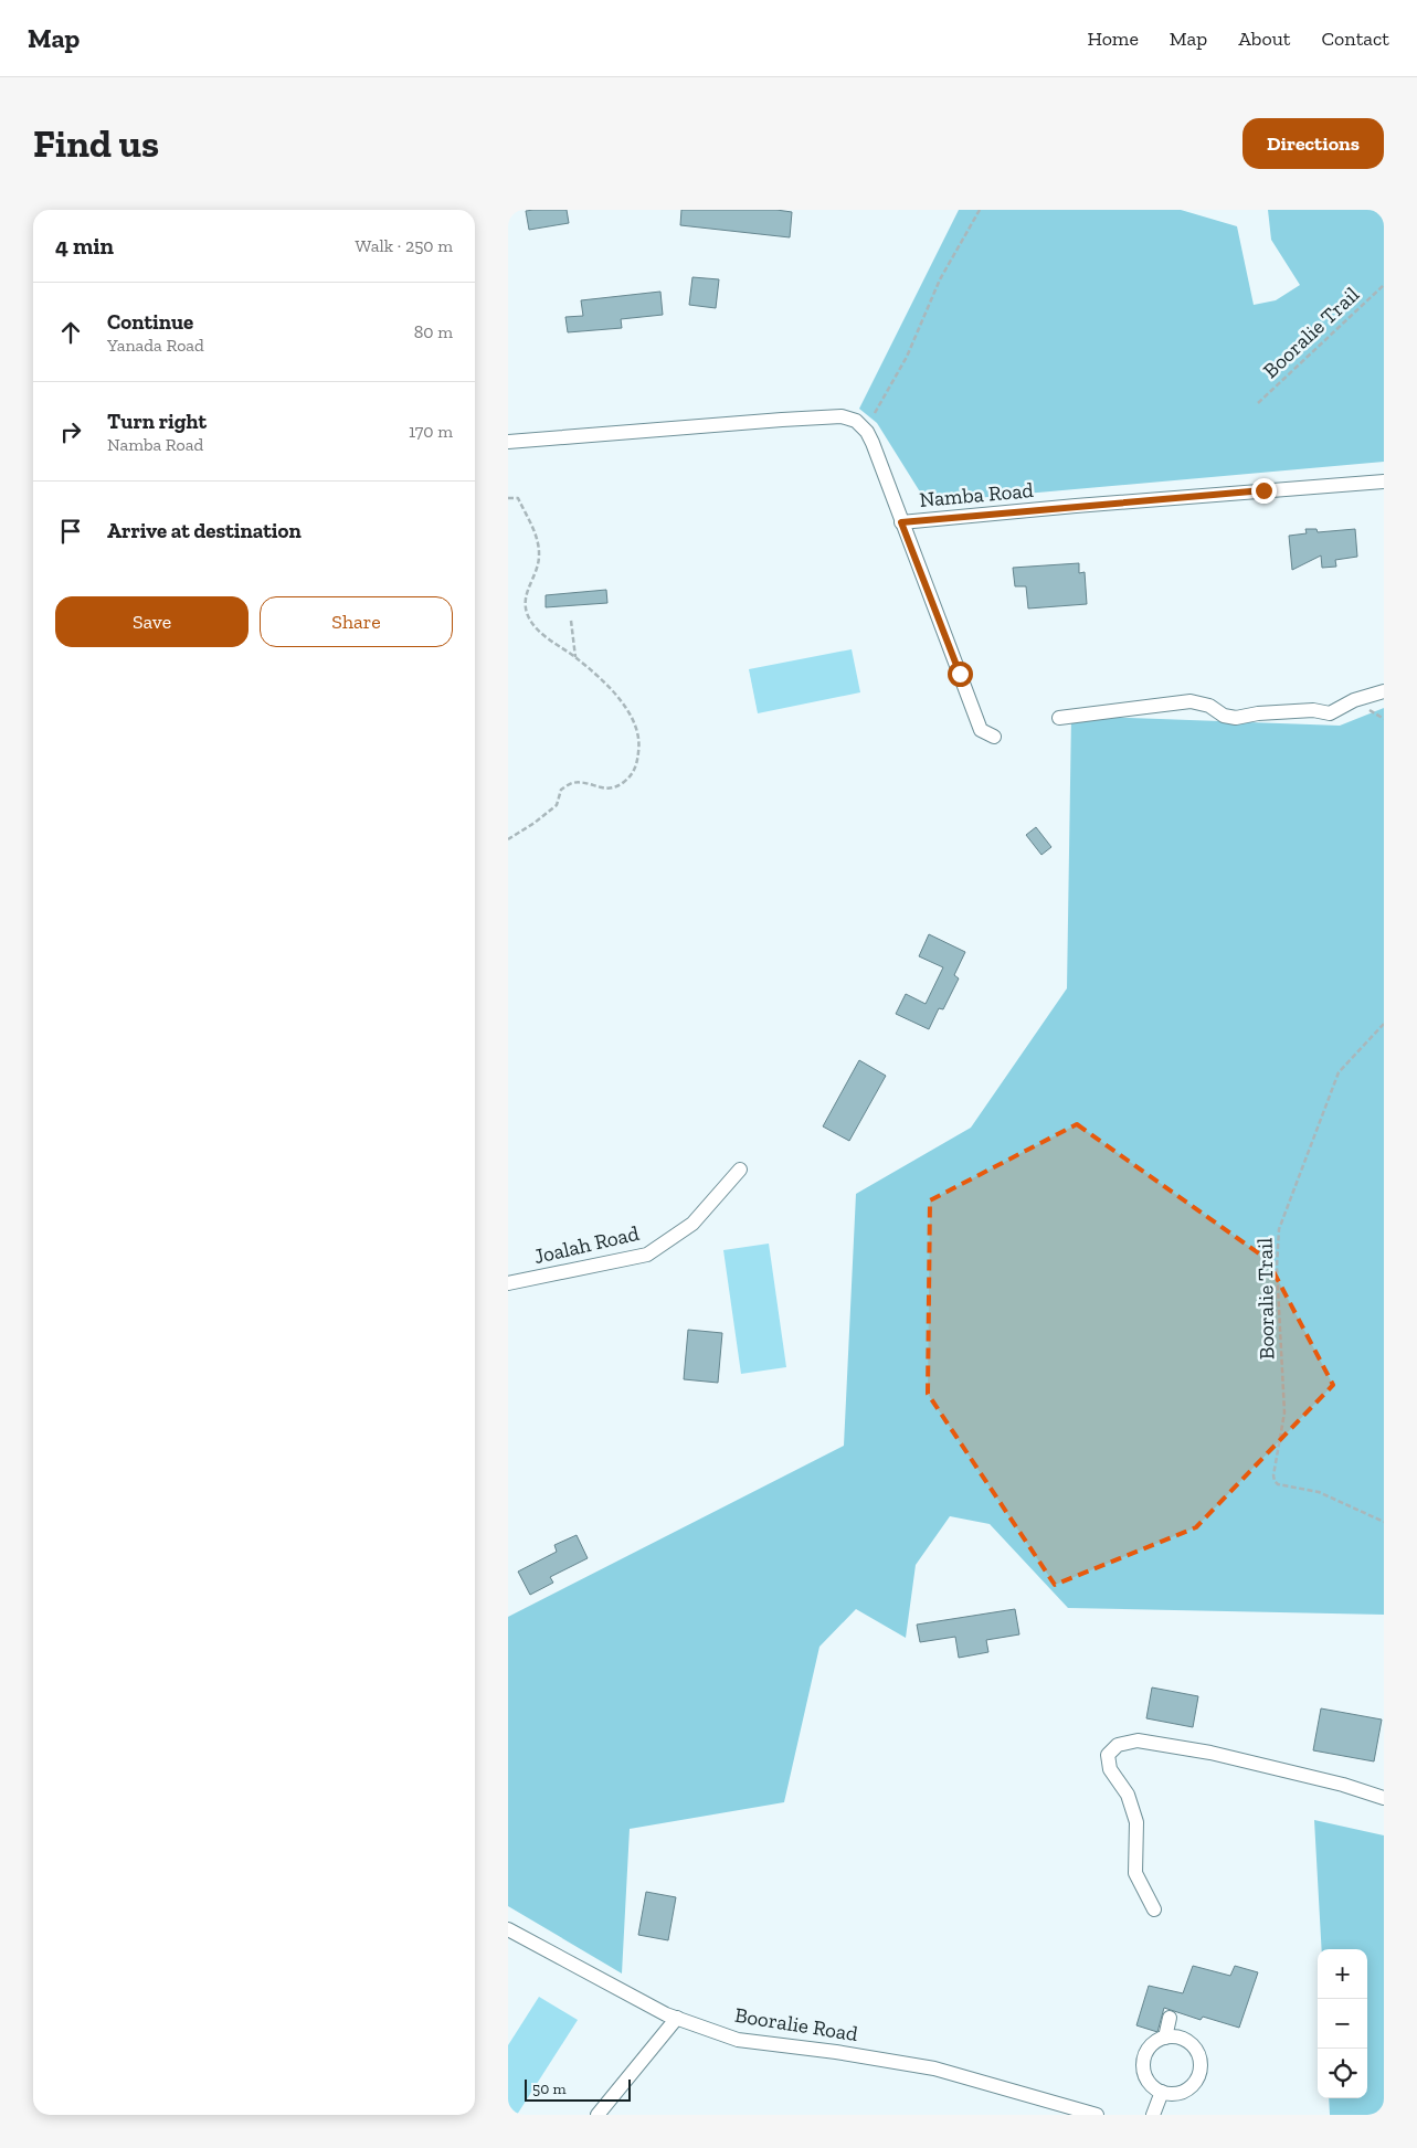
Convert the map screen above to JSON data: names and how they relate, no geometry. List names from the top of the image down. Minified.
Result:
{"streets":{"street":["Namba Road","Joalah Road","Booralie Road"],"path":["Booralie Trail"]},"scale_bar":"50 m","page":{"header":"Map","nav":["Home","Map","About","Contact"],"buttons":["Directions",["Save","Share"]],"title":"Find us","heading":["4 min","Walk · 250 m"],"list":[["Continue","Yanada Road","80 m"],["Turn right","Namba Road","170 m"],"Arrive at destination"],"map_buttons":["+","−"],"scale":"50 m"}}
